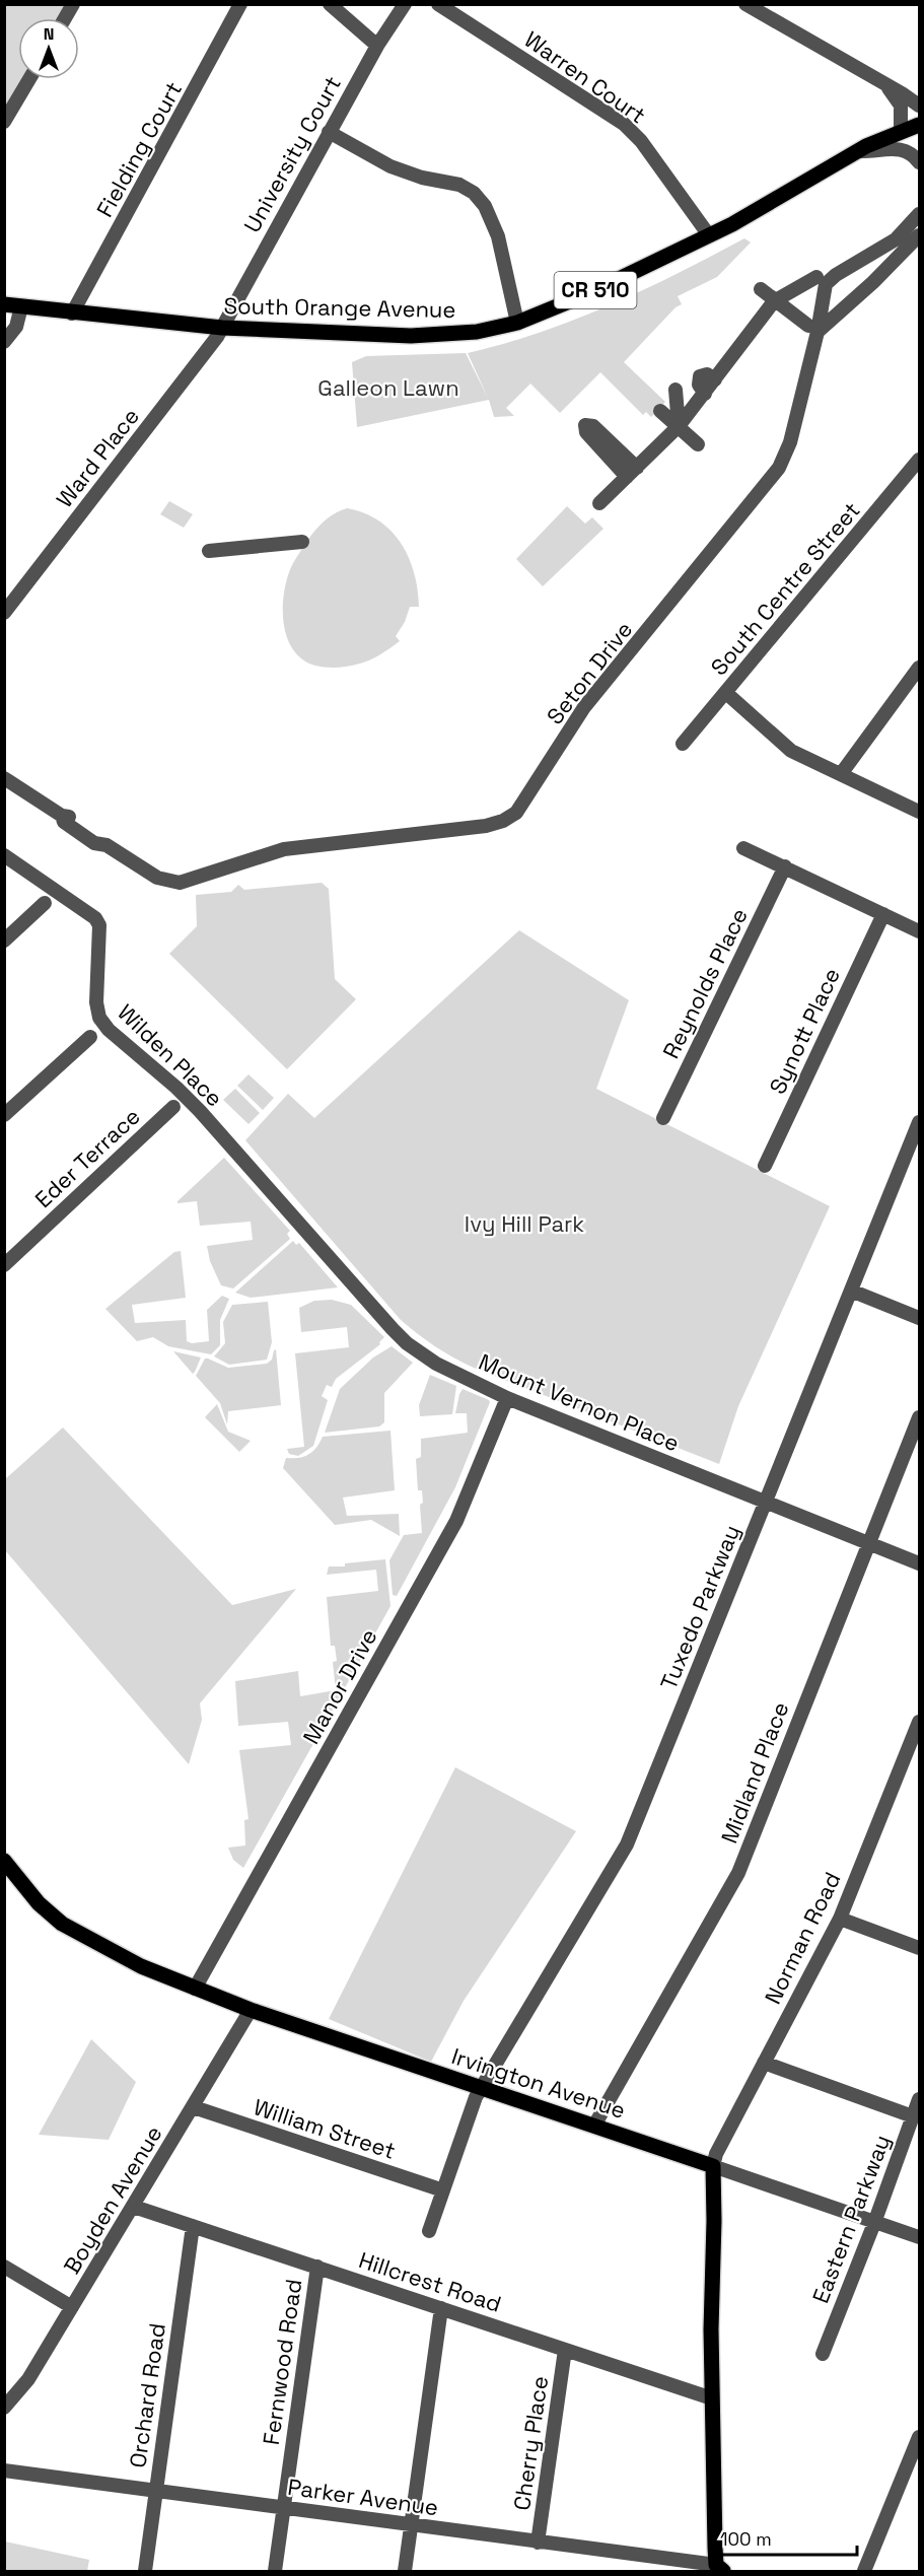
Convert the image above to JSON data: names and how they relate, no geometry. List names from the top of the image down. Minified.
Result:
{"streets":{"main road":["CR 510","South Orange Avenue","Irvington Avenue"],"street":["Warren Court","Fielding Court","University Court","Ward Place","South Centre Street","Seton Drive","Reynolds Place","Synott Place","Wilden Place","Eder Terrace","Mount Vernon Place","Tuxedo Parkway","Manor Drive","Midland Place","Norman Road","William Street","Boyden Avenue","Eastern Parkway","Hillcrest Road","Fernwood Road","Orchard Road","Cherry Place","Parker Avenue"]},"crossings":[["Warren Court","South Orange Avenue"],["Fielding Court","South Orange Avenue"],["University Court","South Orange Avenue"],["University Court","Ward Place"],["South Orange Avenue","Ward Place"],["Wilden Place","Mount Vernon Place"],["Mount Vernon Place","Tuxedo Parkway"],["Mount Vernon Place","Manor Drive"],["Mount Vernon Place","Midland Place"],["Tuxedo Parkway","Irvington Avenue"],["Tuxedo Parkway","William Street"],["Manor Drive","Irvington Avenue"],["Midland Place","Irvington Avenue"],["Norman Road","Irvington Avenue"],["Irvington Avenue","Boyden Avenue"],["William Street","Boyden Avenue"],["Boyden Avenue","Hillcrest Road"],["Hillcrest Road","Fernwood Road"],["Hillcrest Road","Orchard Road"],["Hillcrest Road","Cherry Place"],["Fernwood Road","Parker Avenue"],["Orchard Road","Parker Avenue"],["Cherry Place","Parker Avenue"]],"parks":["Galleon Lawn","Ivy Hill Park"],"scale_bar":"100 m","north":"top"}
